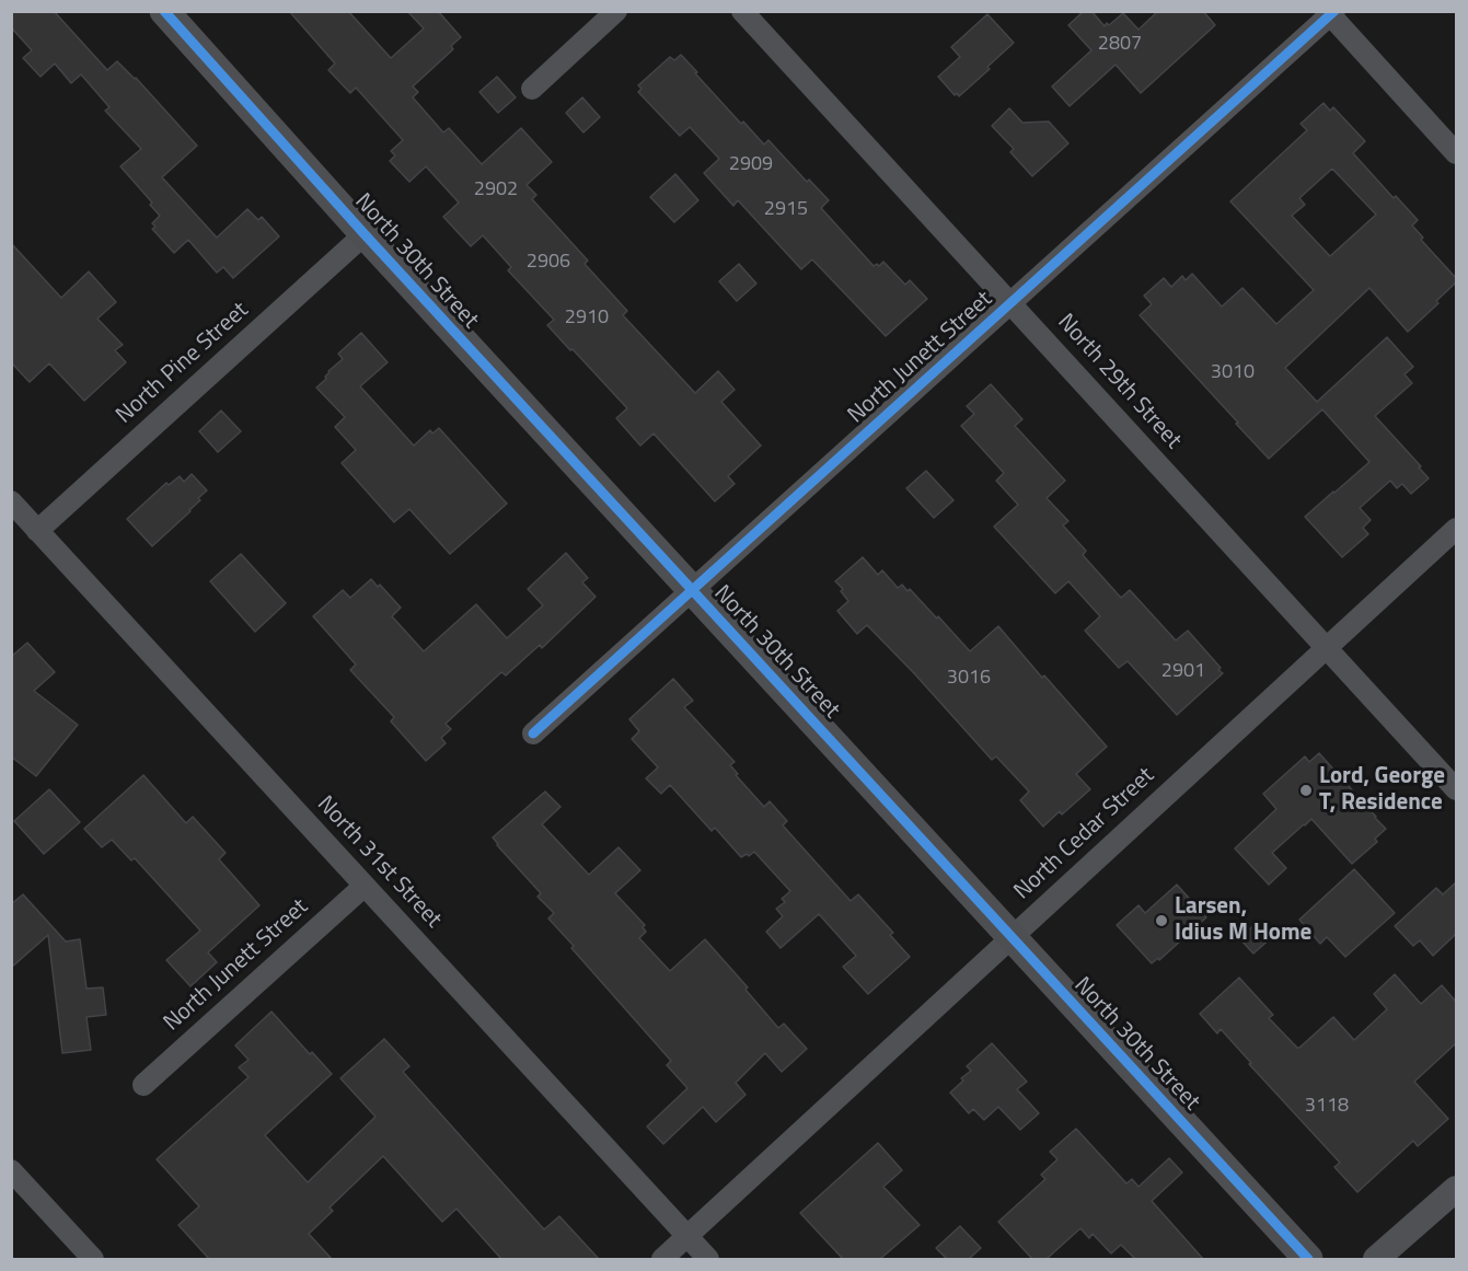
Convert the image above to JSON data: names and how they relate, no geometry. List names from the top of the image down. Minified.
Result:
{"streets":{"main road":["North 30th Street"],"street":["North Junett Street","North Pine Street","North 29th Street","North Cedar Street","North 31st Street"]},"crossings":[["North 30th Street","North Junett Street"],["North 30th Street","North Pine Street"],["North 30th Street","North Cedar Street"],["North Junett Street","North 29th Street"],["North Junett Street","North 31st Street"],["North Pine Street","North 31st Street"],["North 29th Street","North Cedar Street"],["North Cedar Street","North 31st Street"]],"places":["Lord, George T, Residence","Larsen, Idius M Home"],"house_numbers":["2807","2909","2902","2915","2906","2910","3010","2901","3016","3118"]}
